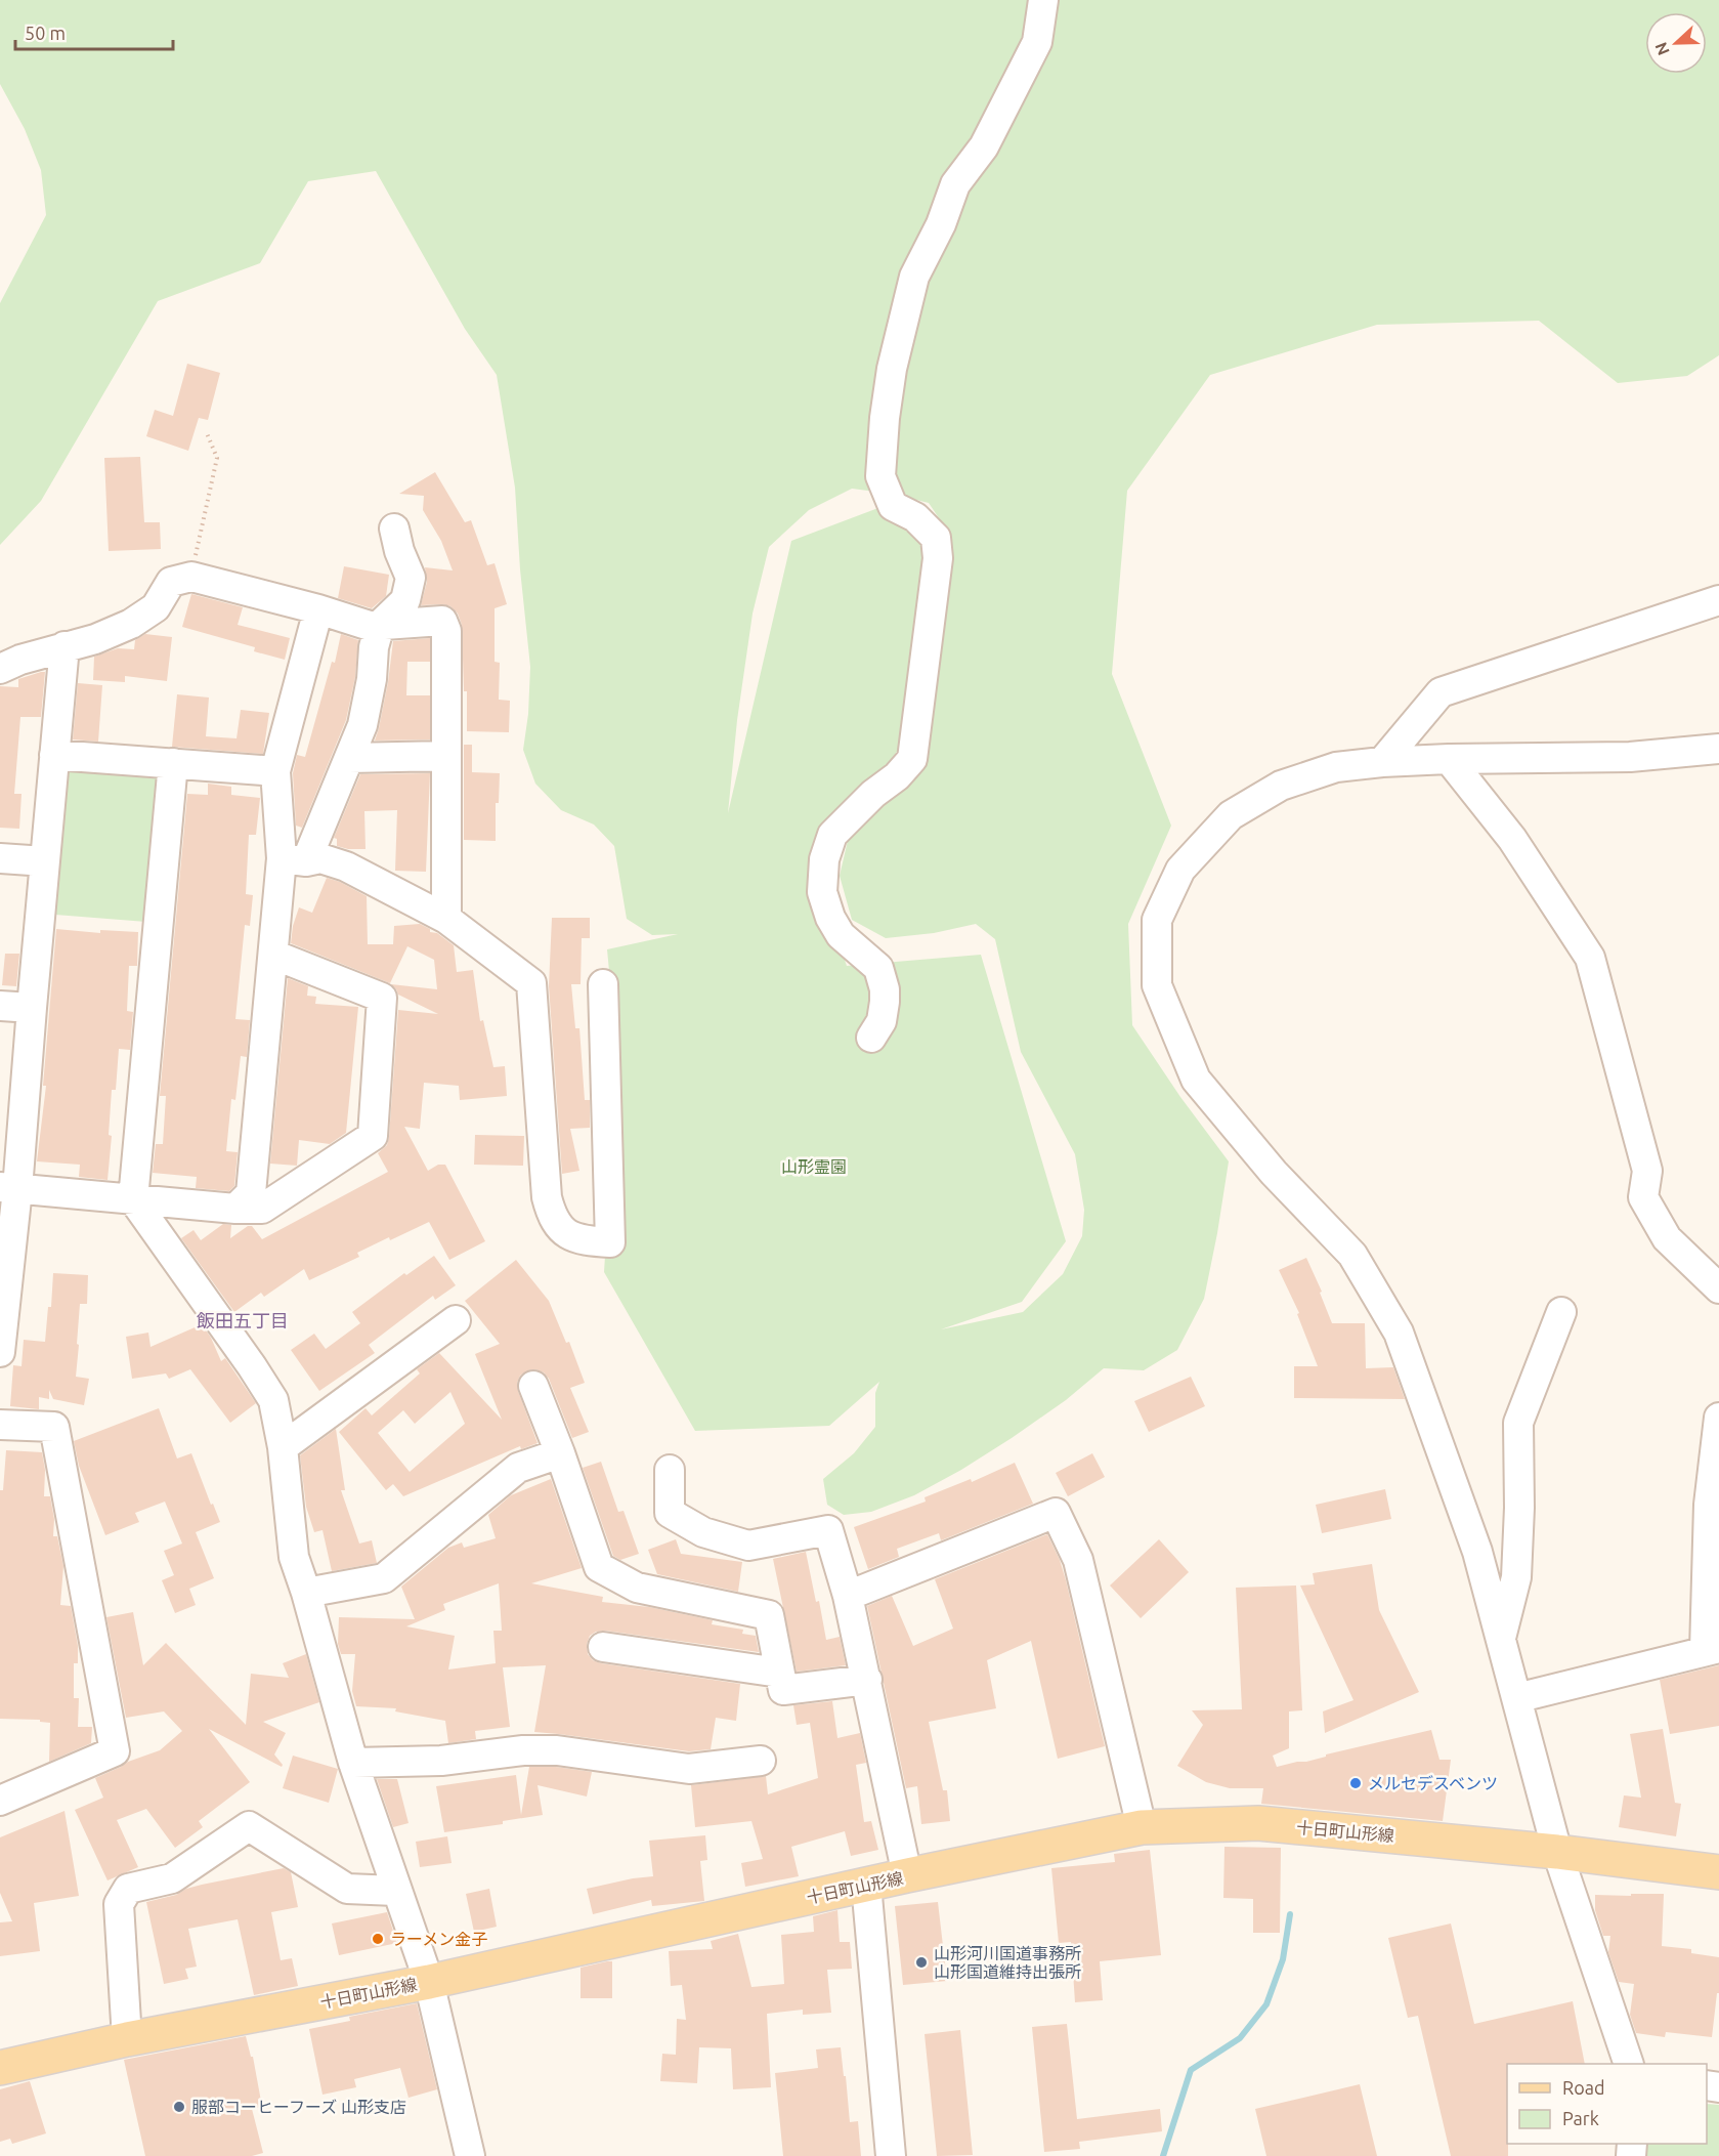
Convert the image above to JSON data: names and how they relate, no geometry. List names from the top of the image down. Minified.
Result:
{"streets":{"main road":["十日町山形線"]},"districts":["飯田五丁目"],"parks":["山形霊園"],"places":["メルセデスベンツ","ラーメン金子","山形河川国道事務所 山形国道維持出張所","服部コーヒーフーズ 山形支店"],"legend":["Road","Park"],"scale_bar":"50 m","north":"left"}
